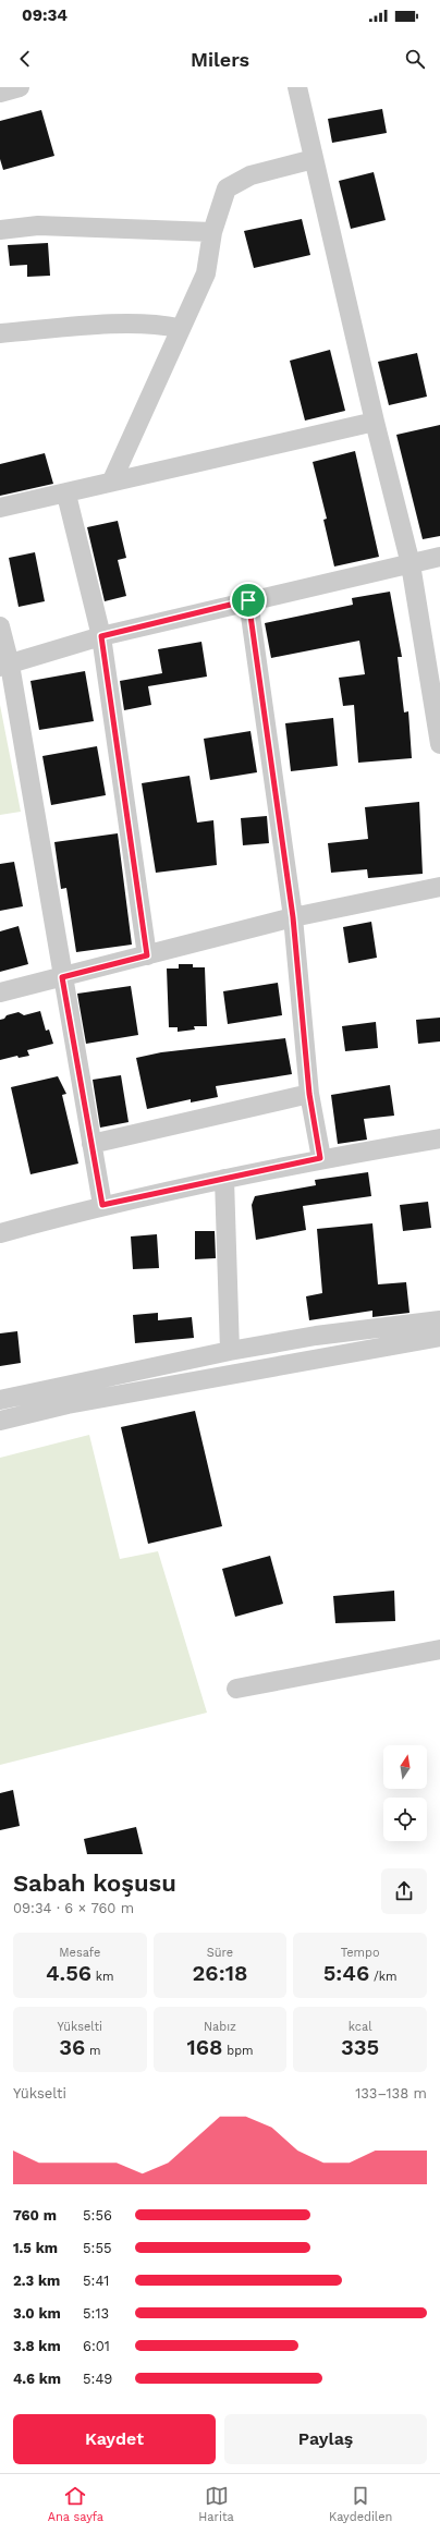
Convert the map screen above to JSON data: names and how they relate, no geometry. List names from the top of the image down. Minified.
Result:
{"north":"top","page":{"status":"09:34","header":"Milers","heading":["Sabah koşusu","09:34 · 6 × 760 m"],"stats":[["Mesafe","4.56 km"],["Süre","26:18"],["Tempo","5:46 /km"],["Yükselti","36 m"],["Nabız","168 bpm"],["kcal","335"]],"chart":["Yükselti","133–138 m"],"list":[{"name":"760 m","note":"5:56"},{"name":"1.5 km","note":"5:55"},{"name":"2.3 km","note":"5:41"},{"name":"3.0 km","note":"5:13"},{"name":"3.8 km","note":"6:01"},{"name":"4.6 km","note":"5:49"}],"buttons":["Kaydet","Paylaş"],"tabs":["Ana sayfa","Harita","Kaydedilen"]}}
